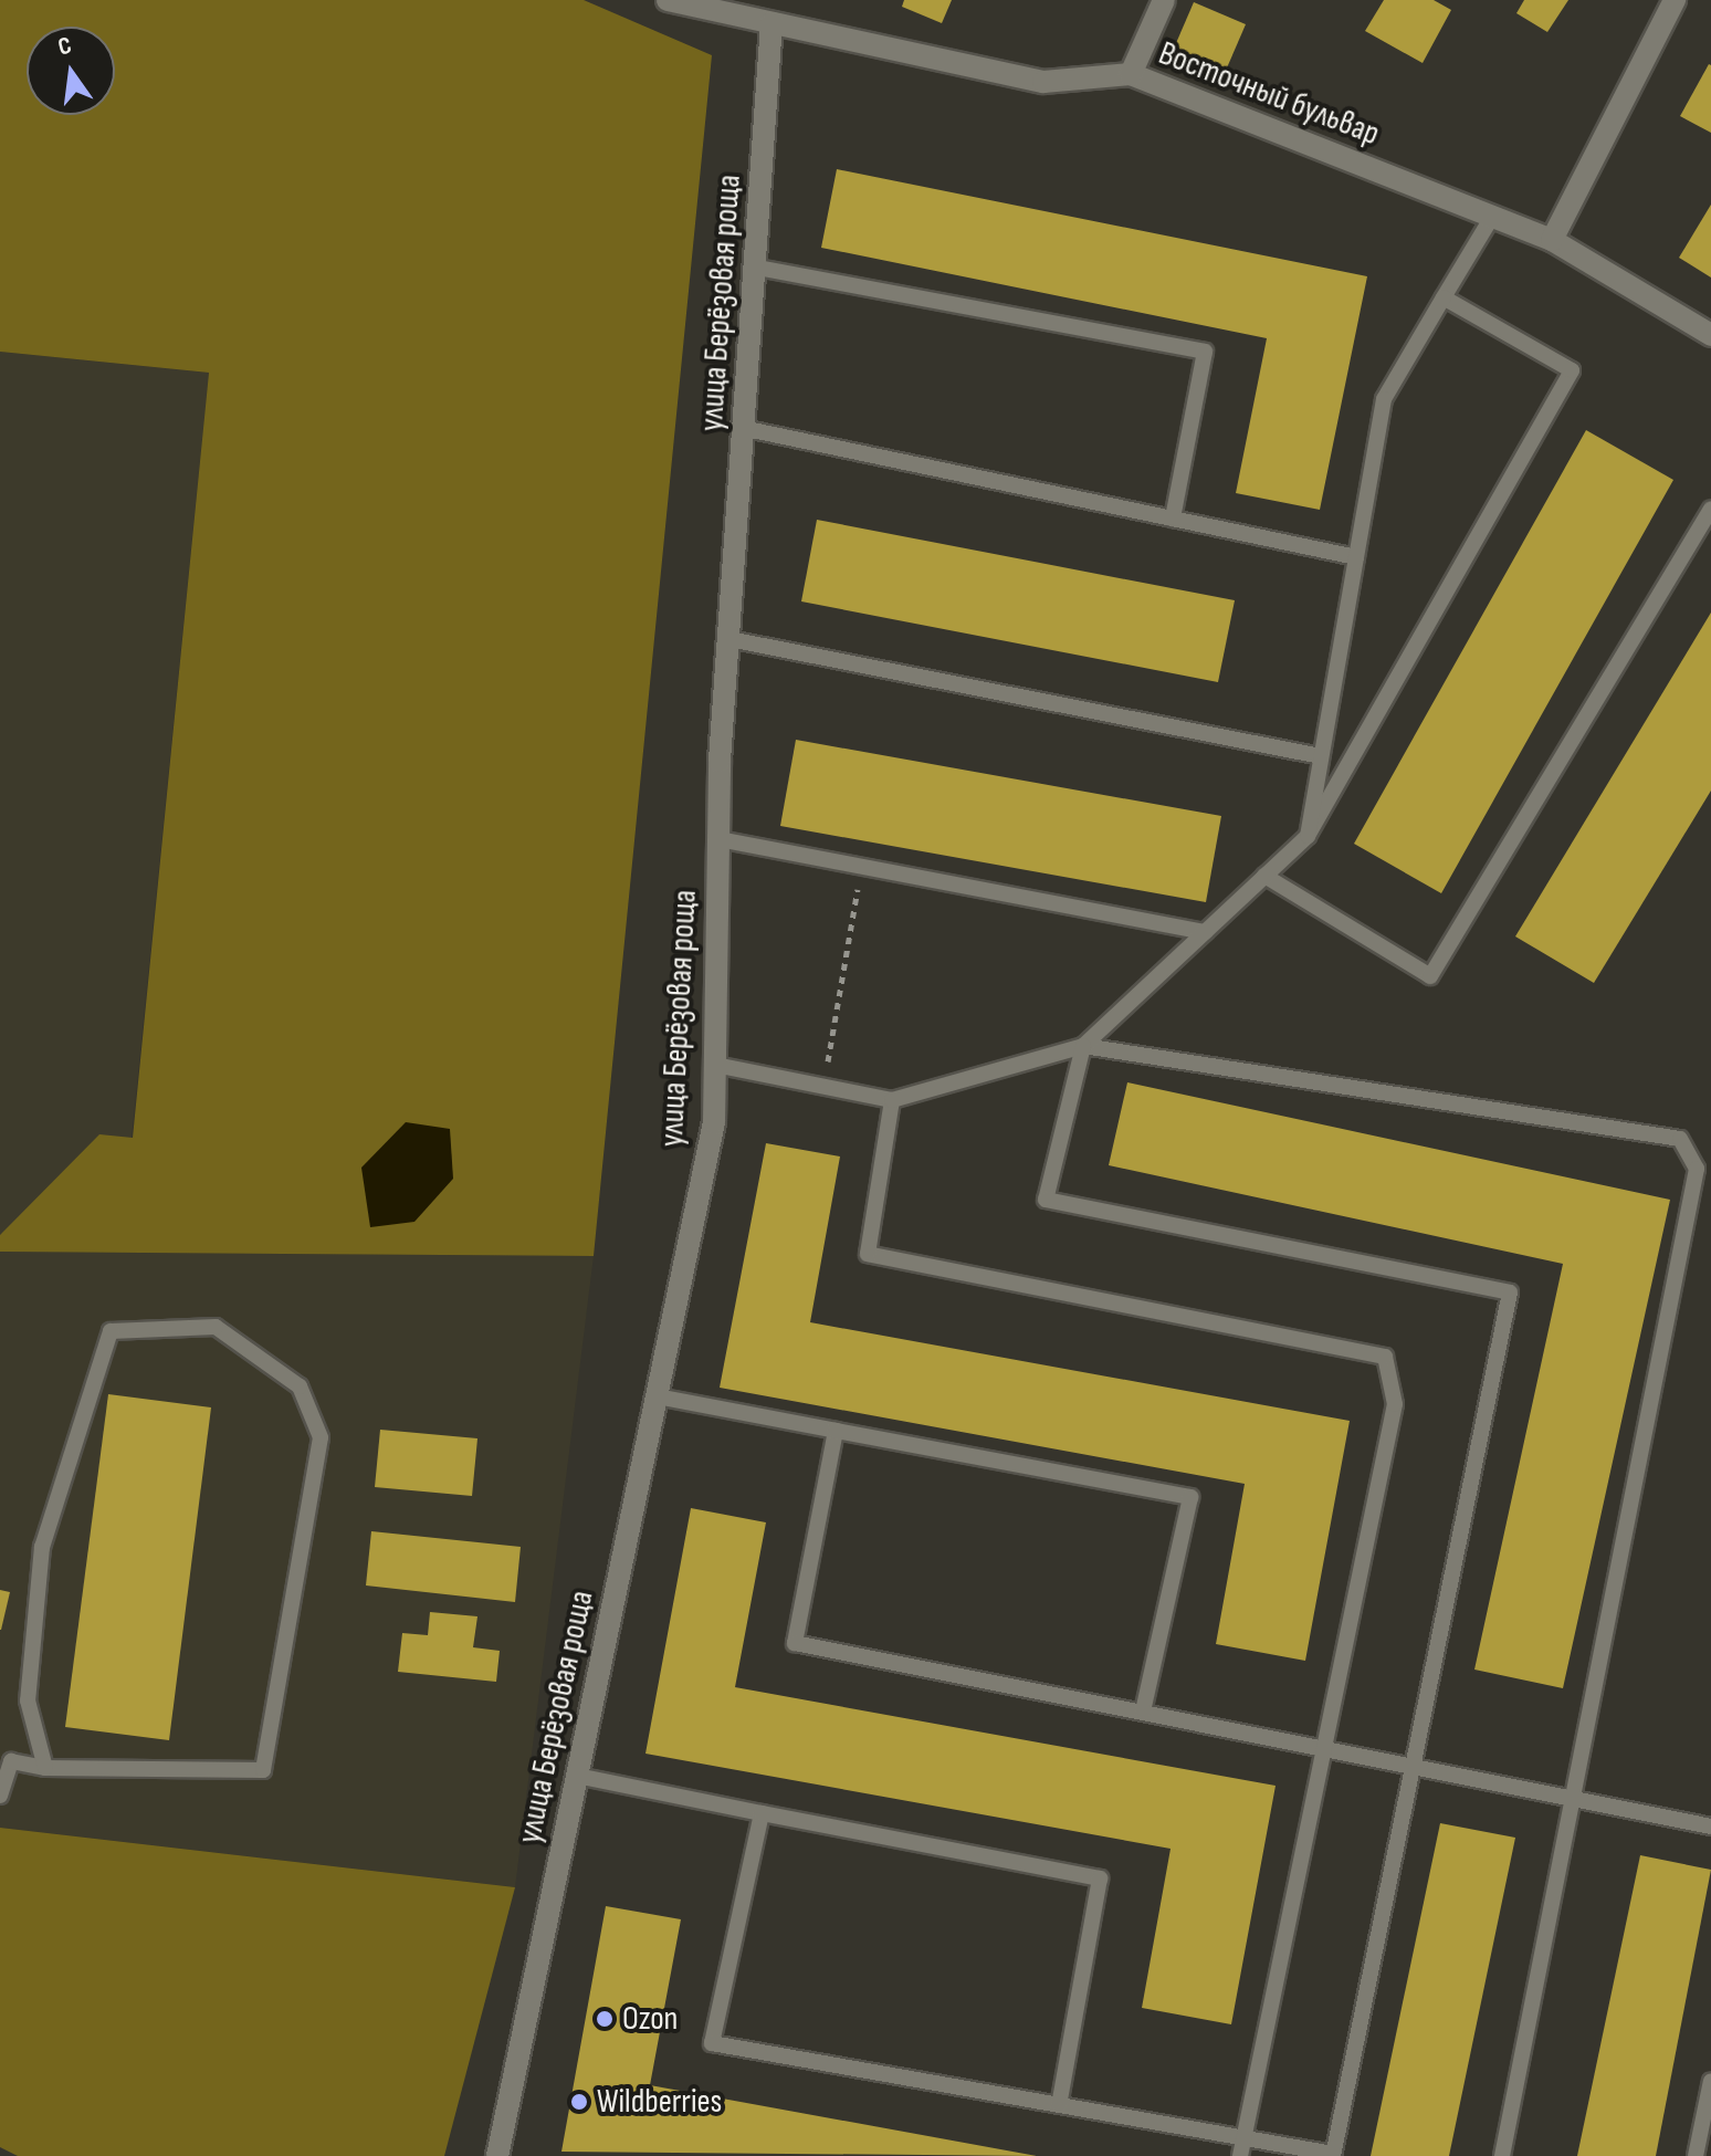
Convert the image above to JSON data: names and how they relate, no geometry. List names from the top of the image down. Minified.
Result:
{"streets":{"street":["Восточный бульвар","улица Берёзовая роща"]},"crossings":[["Восточный бульвар","улица Берёзовая роща"]],"places":["Ozon","Wildberries"],"north":"top"}
